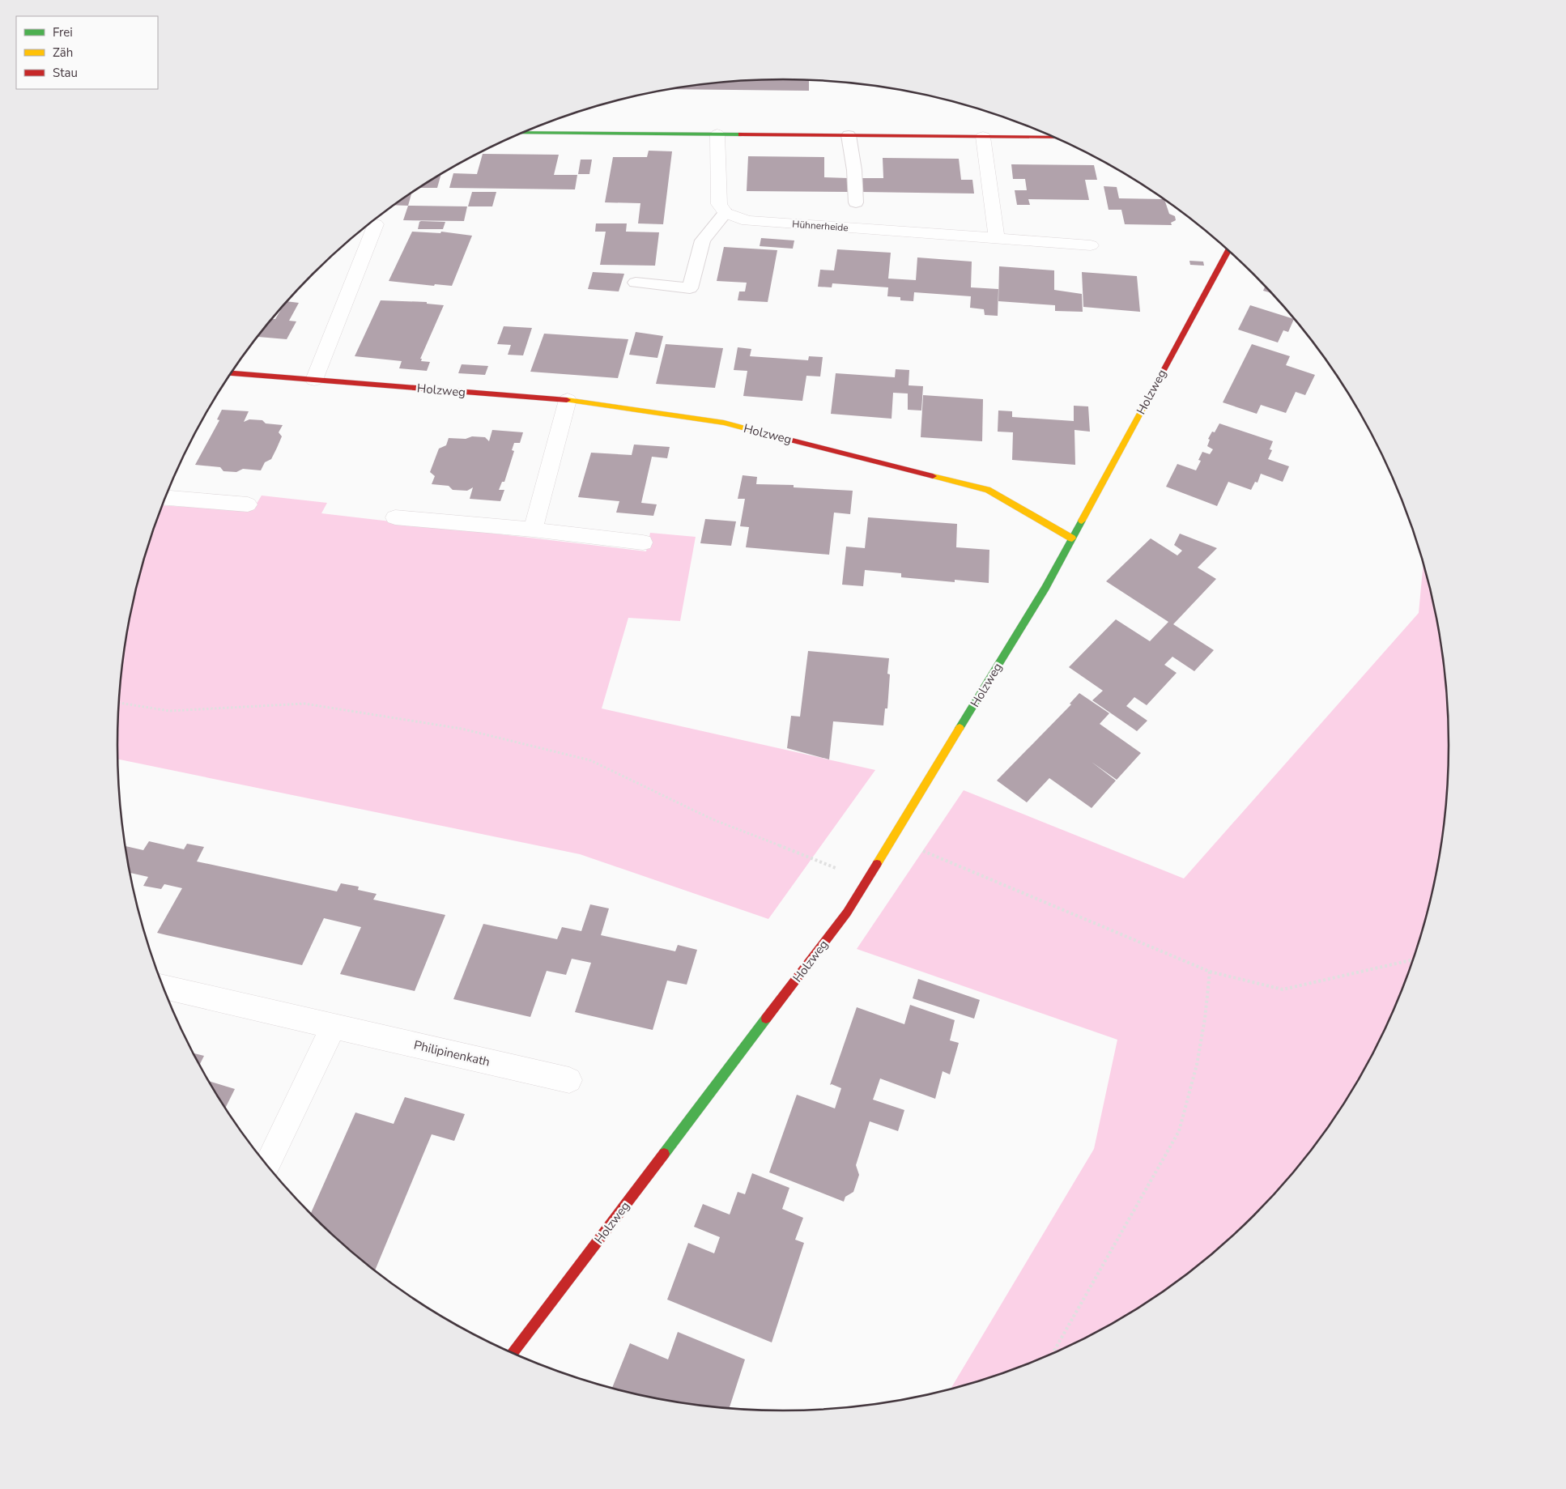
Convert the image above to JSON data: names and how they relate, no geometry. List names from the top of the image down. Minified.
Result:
{"streets":{"street":["Hühnerheide","Holzweg","Philipinenkath"]},"legend":["Frei","Zäh","Stau"]}
